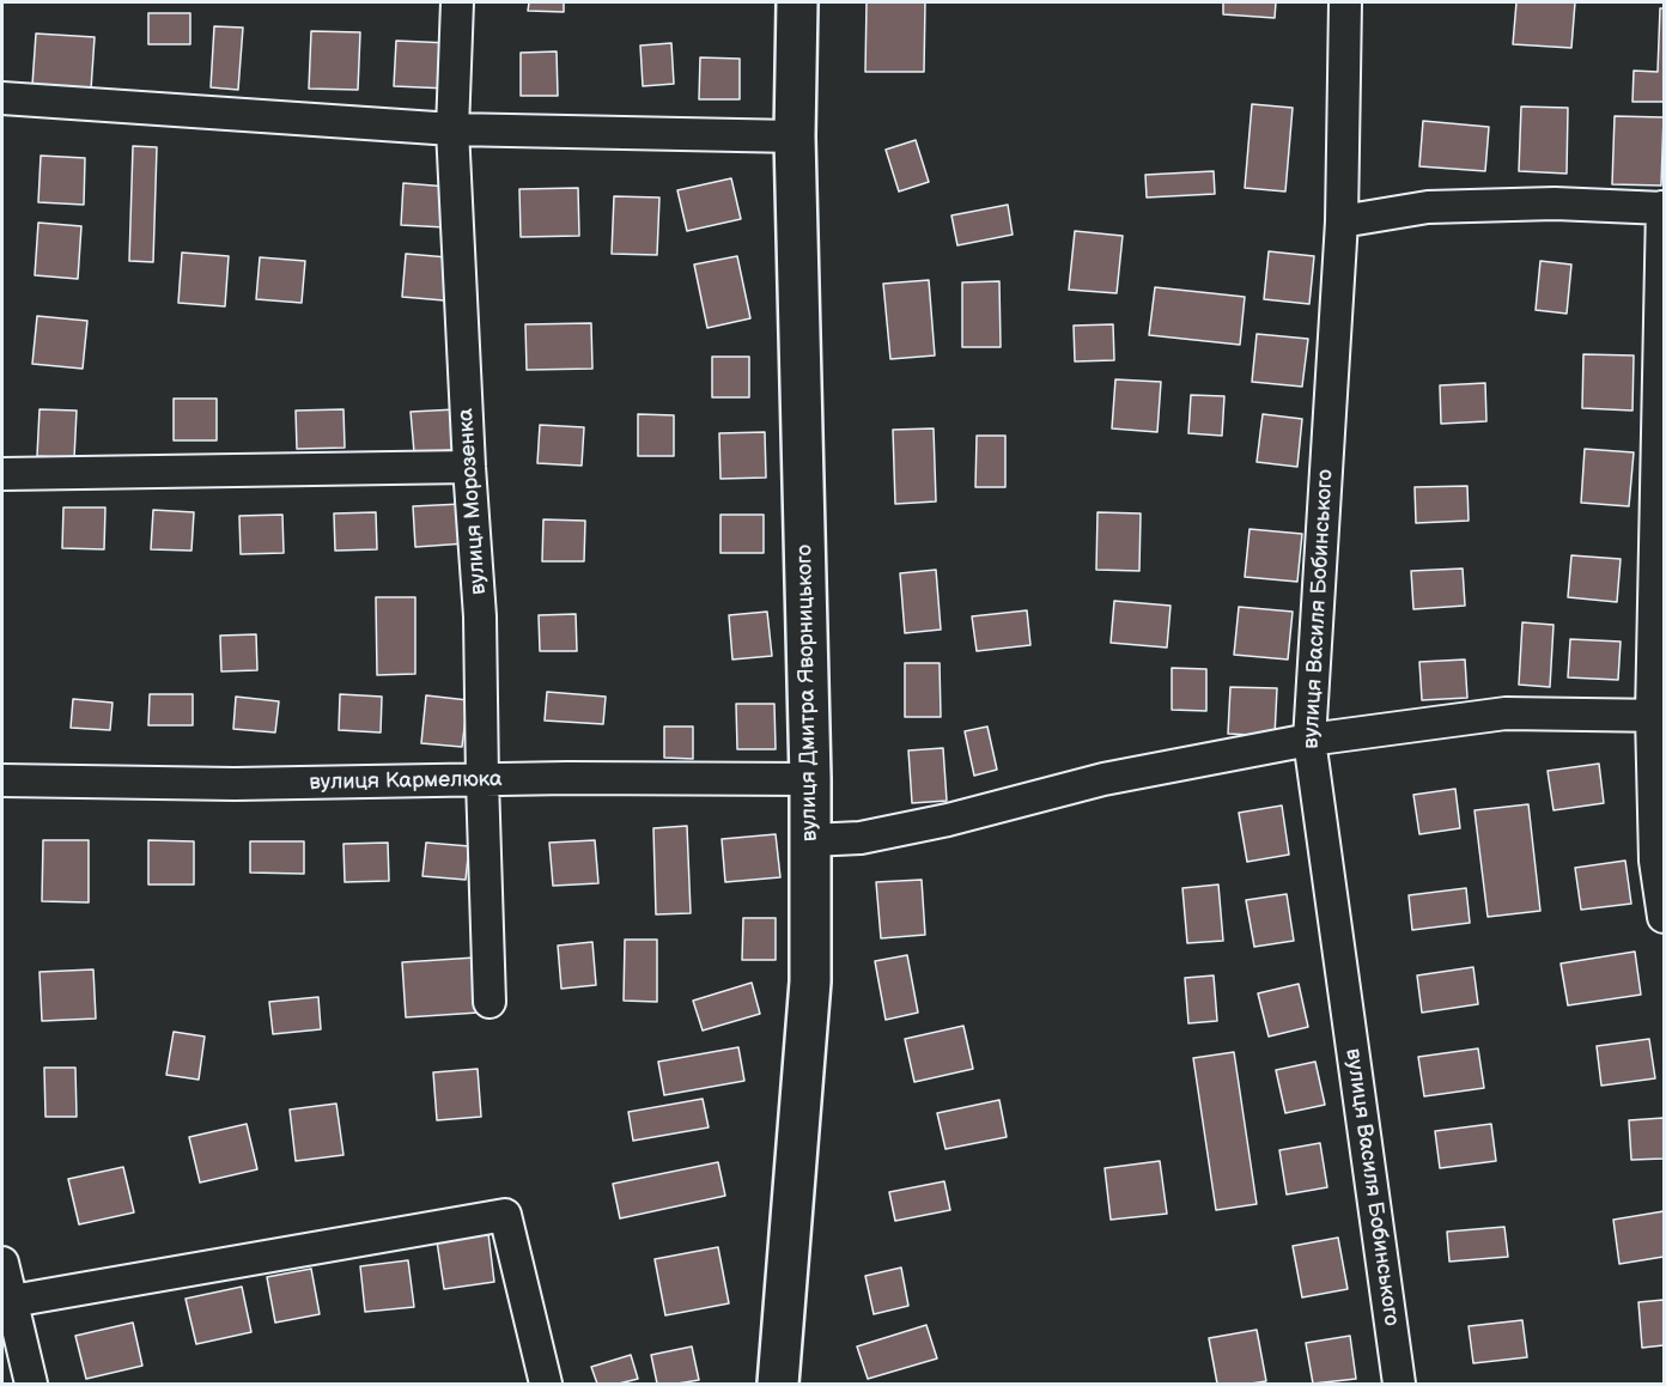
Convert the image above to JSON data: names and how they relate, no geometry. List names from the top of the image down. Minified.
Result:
{"streets":{"street":["вулиця Морозенка","вулиця Василя Бобинського","вулиця Дмитра Яворницького","вулиця Кармелюка"]},"crossings":[["вулиця Морозенка","вулиця Кармелюка"],["вулиця Дмитра Яворницького","вулиця Кармелюка"]]}
